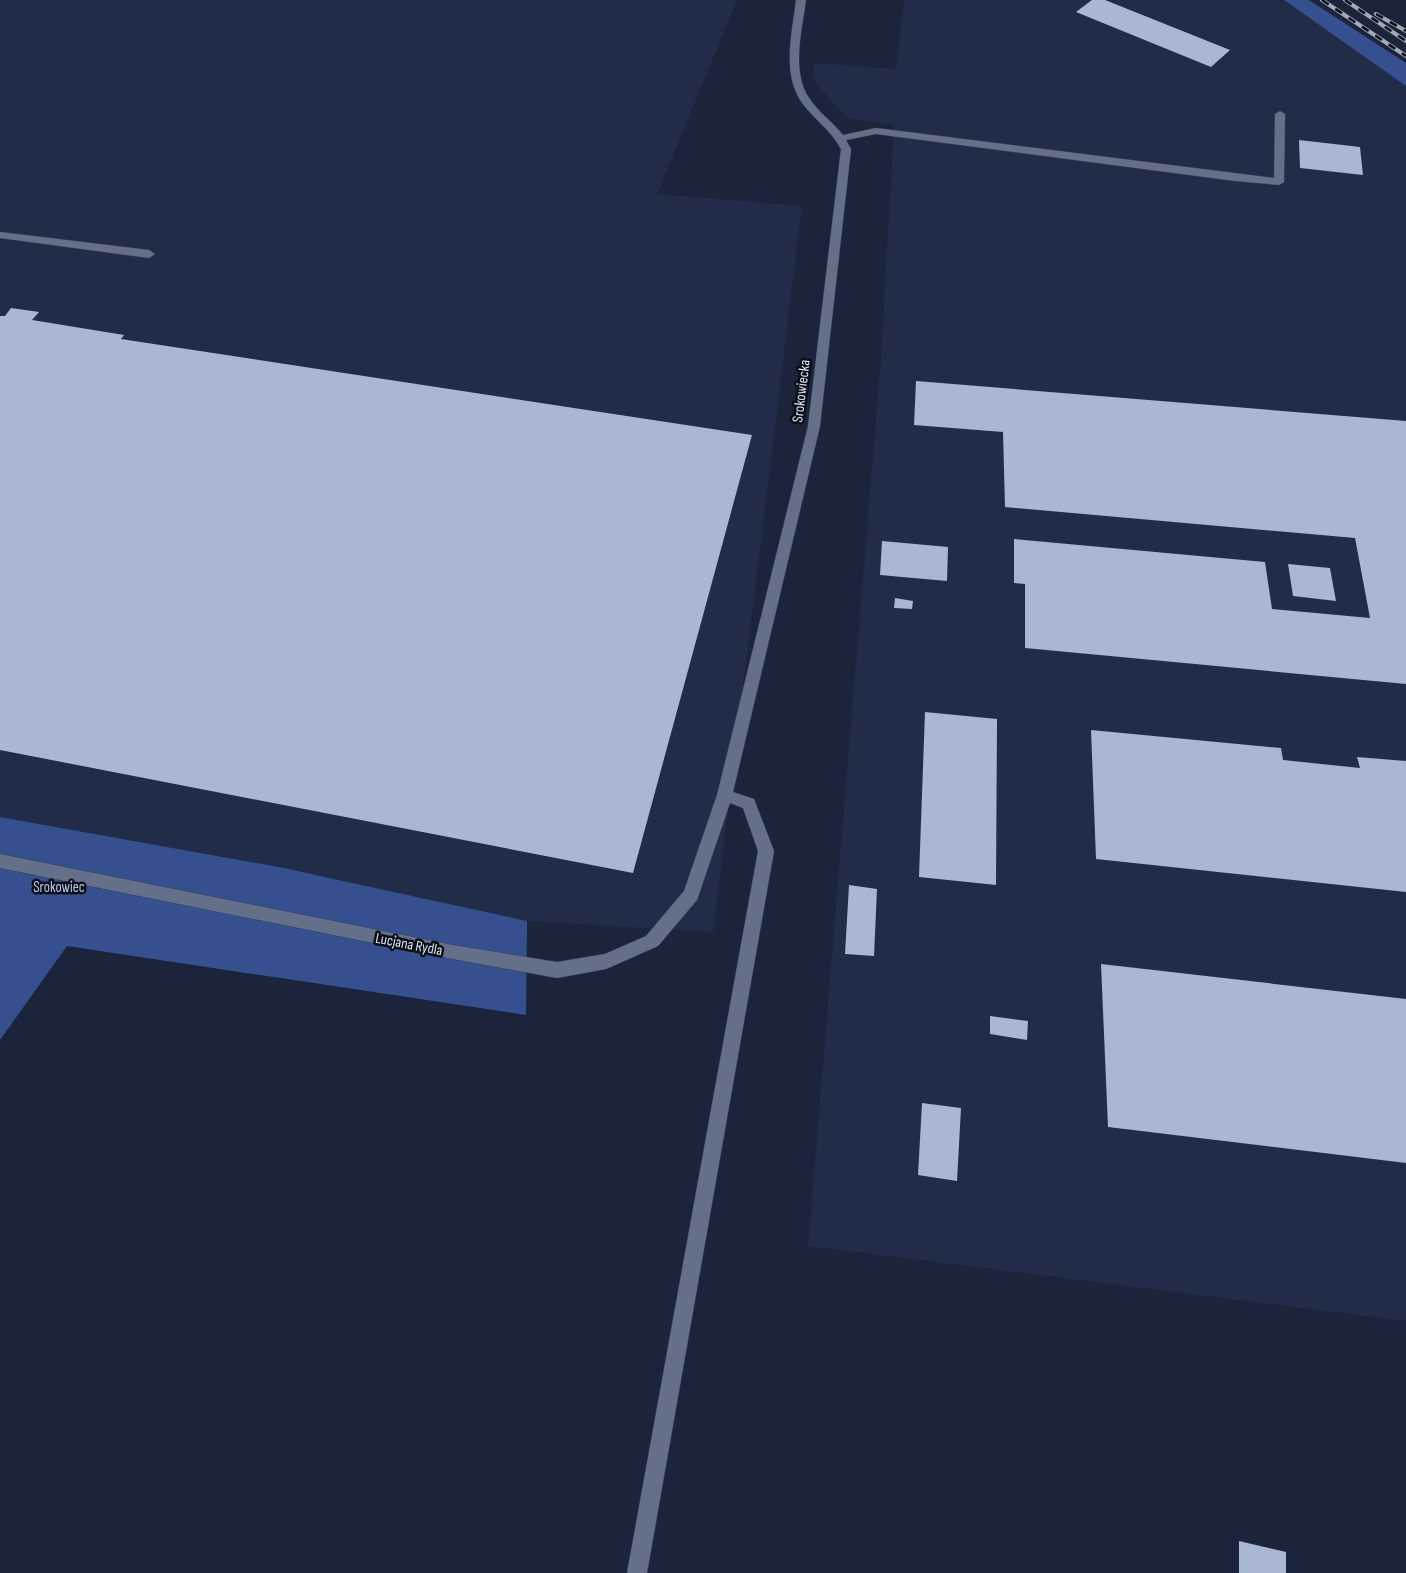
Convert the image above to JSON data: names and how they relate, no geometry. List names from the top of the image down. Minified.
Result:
{"streets":{"street":["Srokowiecka","Lucjana Rydla"]},"crossings":[["Srokowiecka","Lucjana Rydla"]],"parks":["Srokowiec"]}
